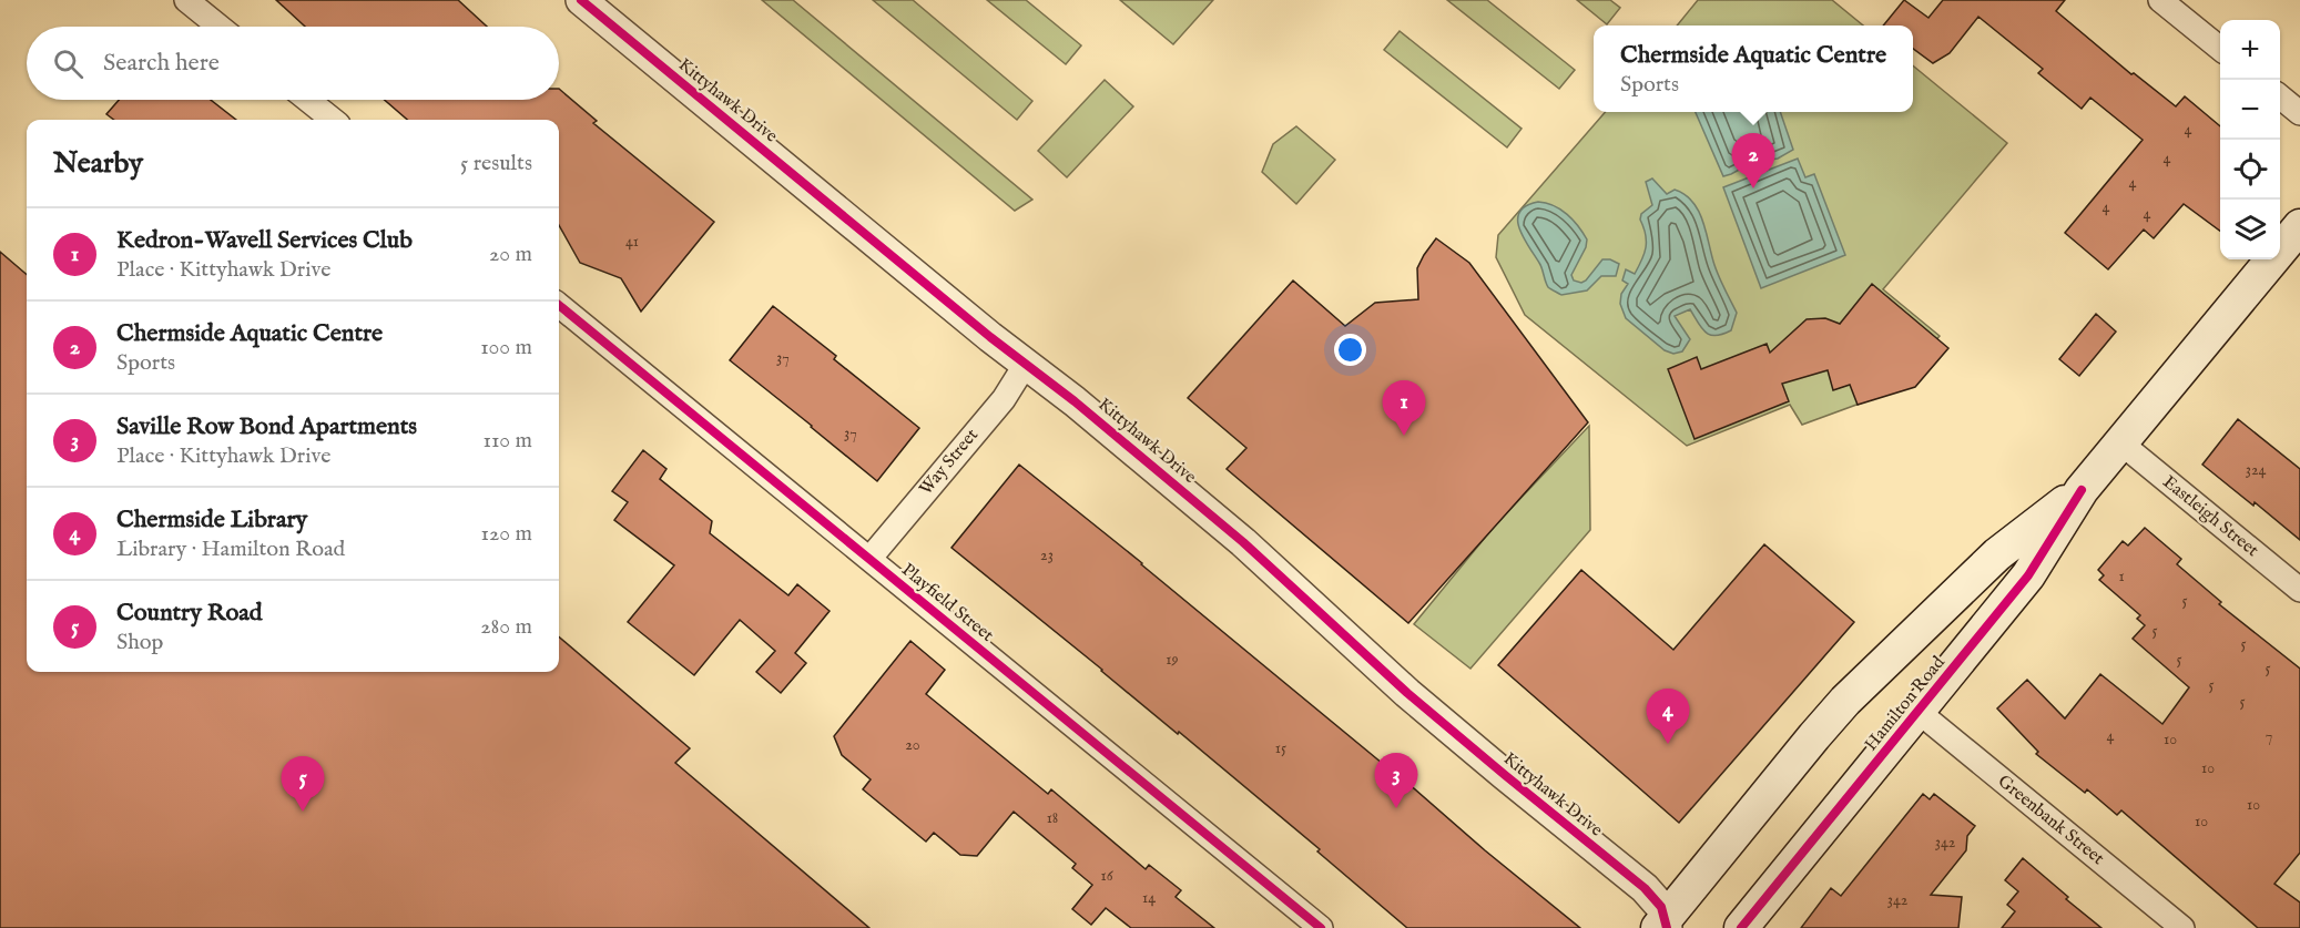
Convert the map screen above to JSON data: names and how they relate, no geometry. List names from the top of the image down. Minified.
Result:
{"streets":{"main road":["Hamilton Road"],"street":["Kittyhawk Drive","Way Street","Eastleigh Street","Playfield Street","Greenbank Street"]},"crossings":[["Kittyhawk Drive","Way Street"],["Kittyhawk Drive","Hamilton Road"],["Way Street","Playfield Street"],["Eastleigh Street","Hamilton Road"],["Hamilton Road","Greenbank Street"]],"house_numbers":["4","4","4","4","4","41","37","37","324","23","1","5","5","5","19","5","5","5","5","4","7","10","20","15","10","10","18","10","342","16","14","342"],"page":{"map_buttons":["+","−"],"popup":["Chermside Aquatic Centre","Sports"],"search":"Search here","heading":["Nearby","5 results"],"pins":["2","1","4","3","5"],"list":[{"mark":"1","name":"Kedron-Wavell Services Club","note":"Place · Kittyhawk Drive","value":"20 m"},{"mark":"2","name":"Chermside Aquatic Centre","note":"Sports","value":"100 m"},{"mark":"3","name":"Saville Row Bond Apartments","note":"Place · Kittyhawk Drive","value":"110 m"},{"mark":"4","name":"Chermside Library","note":"Library · Hamilton Road","value":"120 m"},{"mark":"5","name":"Country Road","note":"Shop","value":"280 m"}]}}
